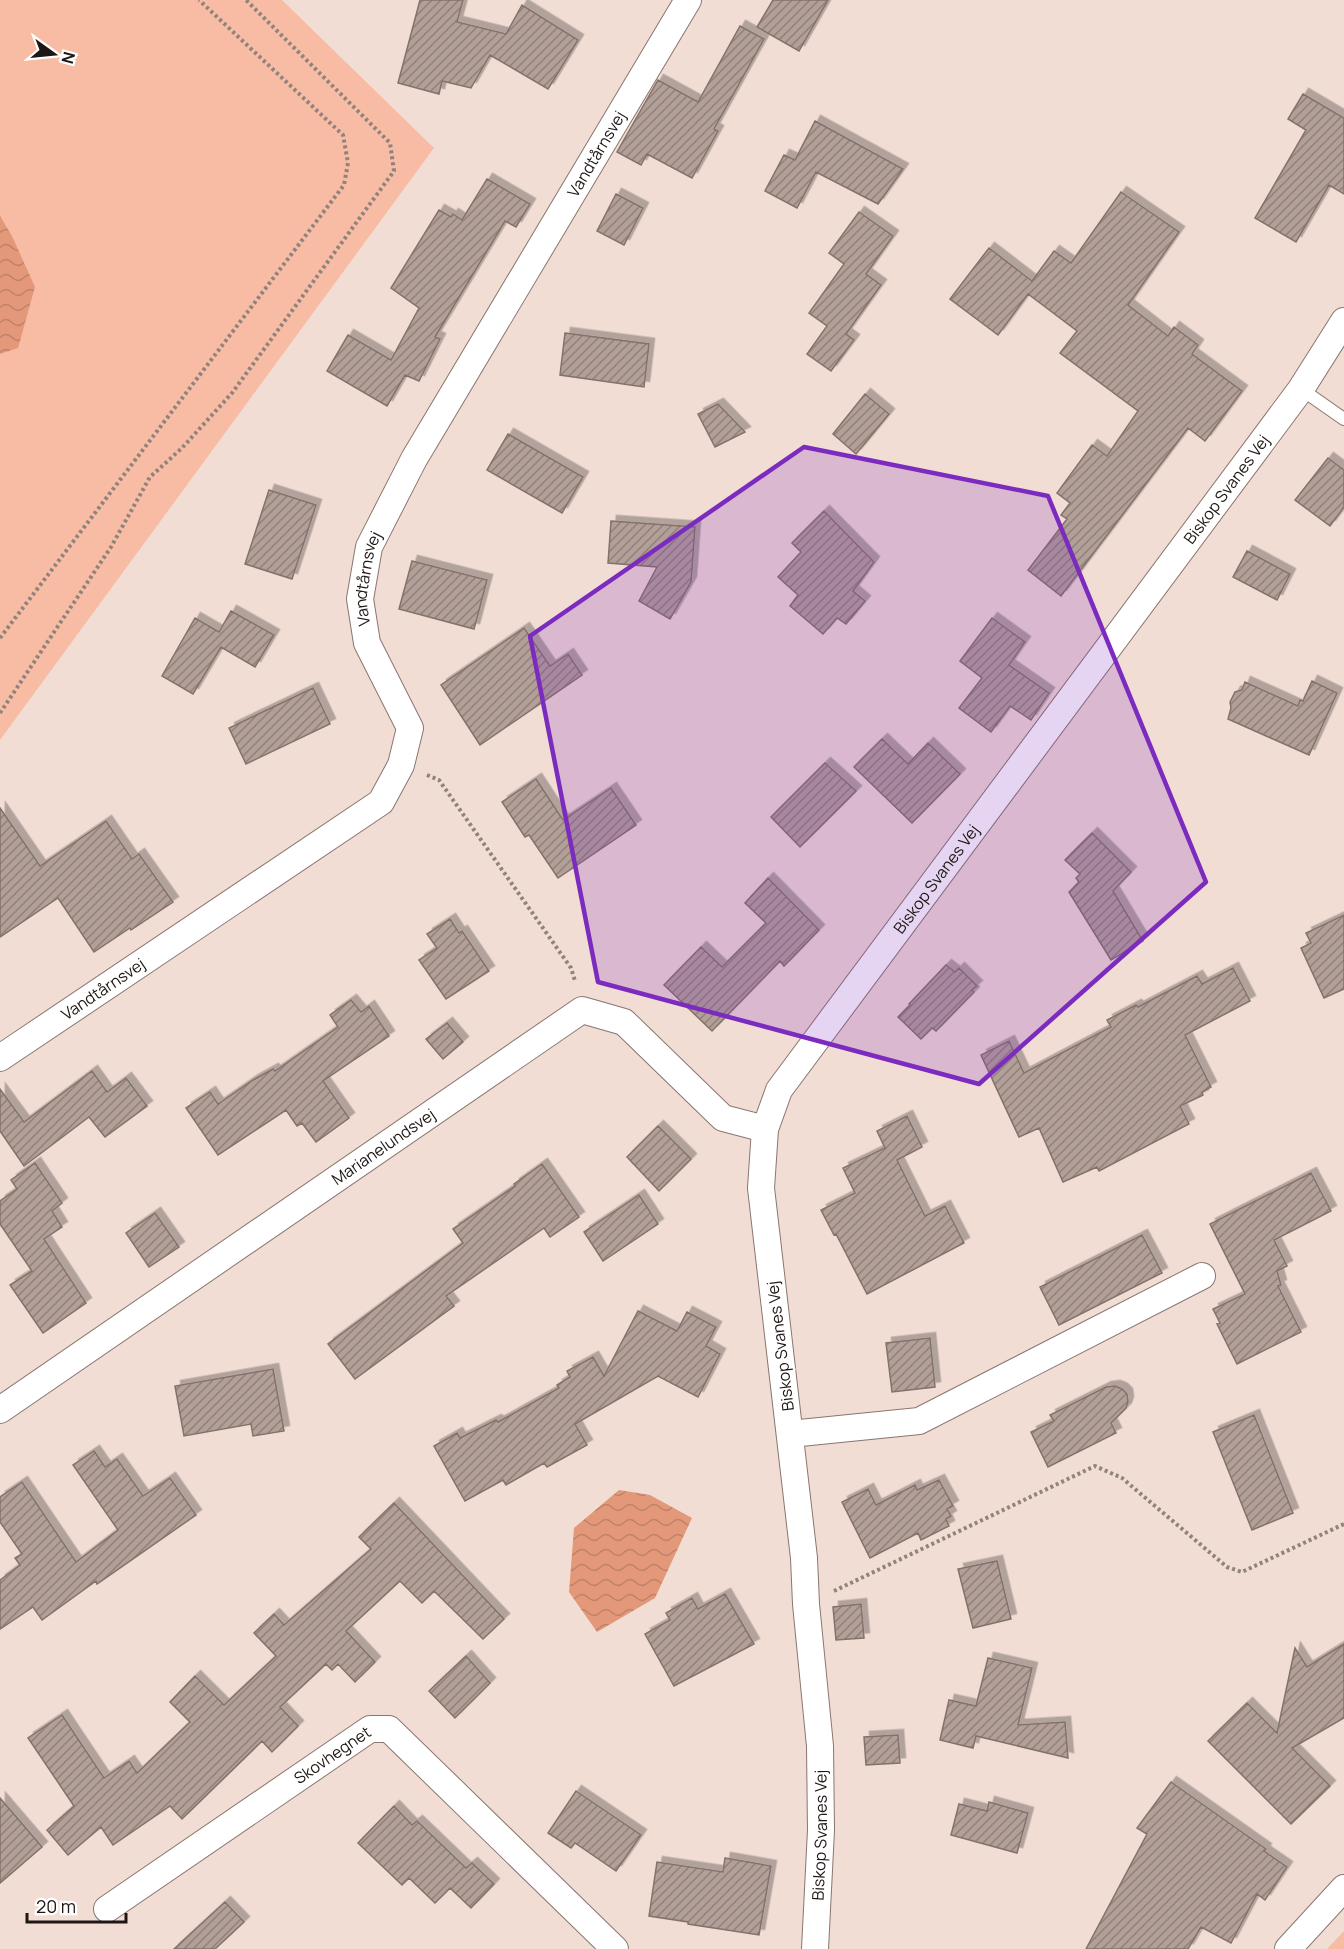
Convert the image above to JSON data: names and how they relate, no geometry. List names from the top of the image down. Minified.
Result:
{"streets":{"street":["Vandtårnsvej","Biskop Svanes Vej","Marianelundsvej","Skovhegnet"]},"scale_bar":"20 m","north":"right"}
